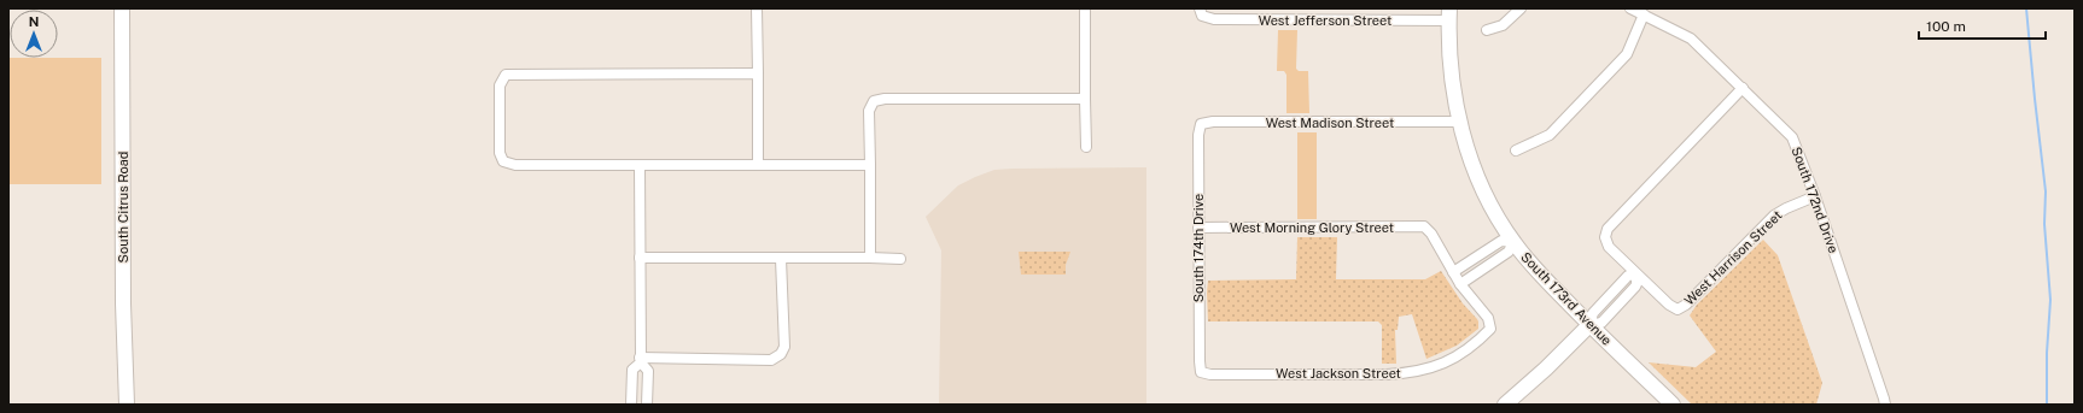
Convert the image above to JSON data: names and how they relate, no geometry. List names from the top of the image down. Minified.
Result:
{"streets":{"street":["West Jefferson Street","West Madison Street","South 172nd Drive","South Citrus Road","West Morning Glory Street","South 174th Drive","West Harrison Street","South 173rd Avenue","West Jackson Street"]},"crossings":[["West Jefferson Street","South 173rd Avenue"],["West Madison Street","South 174th Drive"],["West Madison Street","South 173rd Avenue"],["South 172nd Drive","West Harrison Street"],["West Morning Glory Street","South 174th Drive"],["South 174th Drive","West Jackson Street"]],"scale_bar":"100 m","north":"top"}
